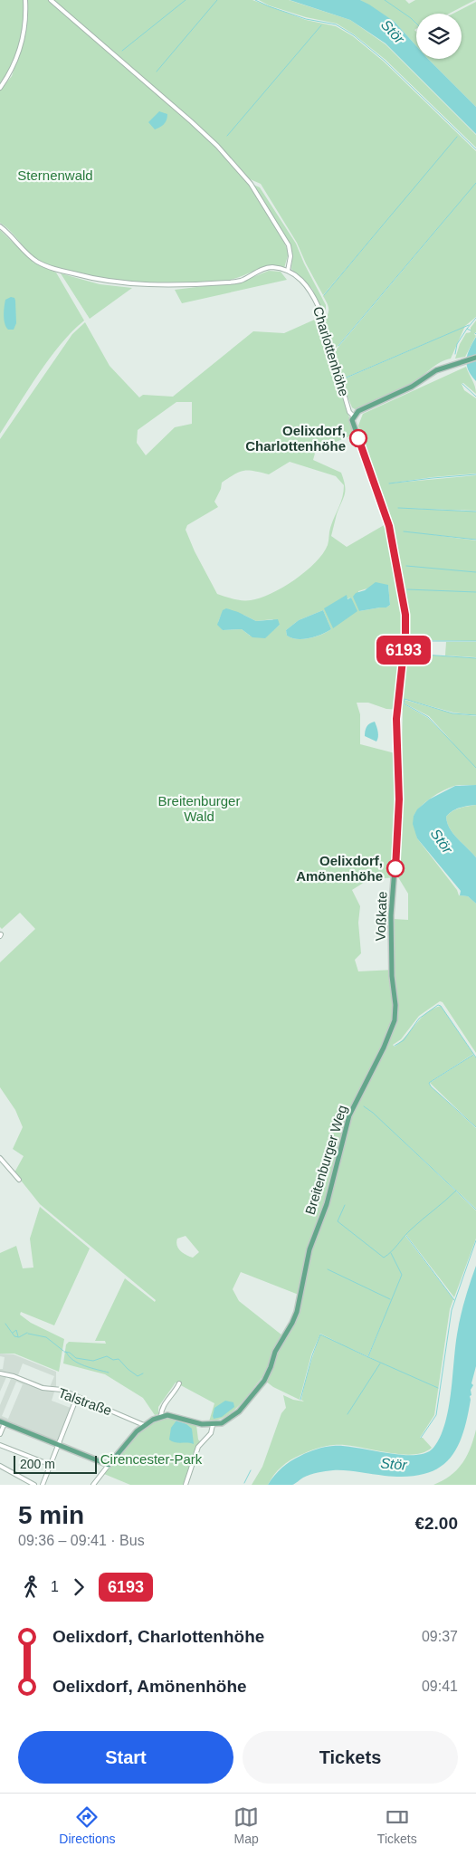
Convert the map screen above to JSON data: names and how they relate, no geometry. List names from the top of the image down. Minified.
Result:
{"streets":{"main road":["Voßkate","Breitenburger Weg"],"street":["Charlottenhöhe","Talstraße"]},"crossings":[["Charlottenhöhe","Voßkate"],["Voßkate","Breitenburger Weg"]],"water":["Stör"],"parks":["Sternenwald","Breitenburger Wald","Cirencester-Park"],"places":["Oelixdorf, Charlottenhöhe","Oelixdorf, Amönenhöhe"],"lines":["bus line 6193"],"scale_bar":"200 m","page":{"on_map":"6193","scale":"200 m","heading":["5 min","09:36 – 09:41 · Bus","€2.00"],"legs":["1","6193"],"list":[{"name":"Oelixdorf, Charlottenhöhe","value":"09:37"},{"name":"Oelixdorf, Amönenhöhe","value":"09:41"}],"buttons":["Start","Tickets"],"tabs":["Directions","Map","Tickets"]}}
